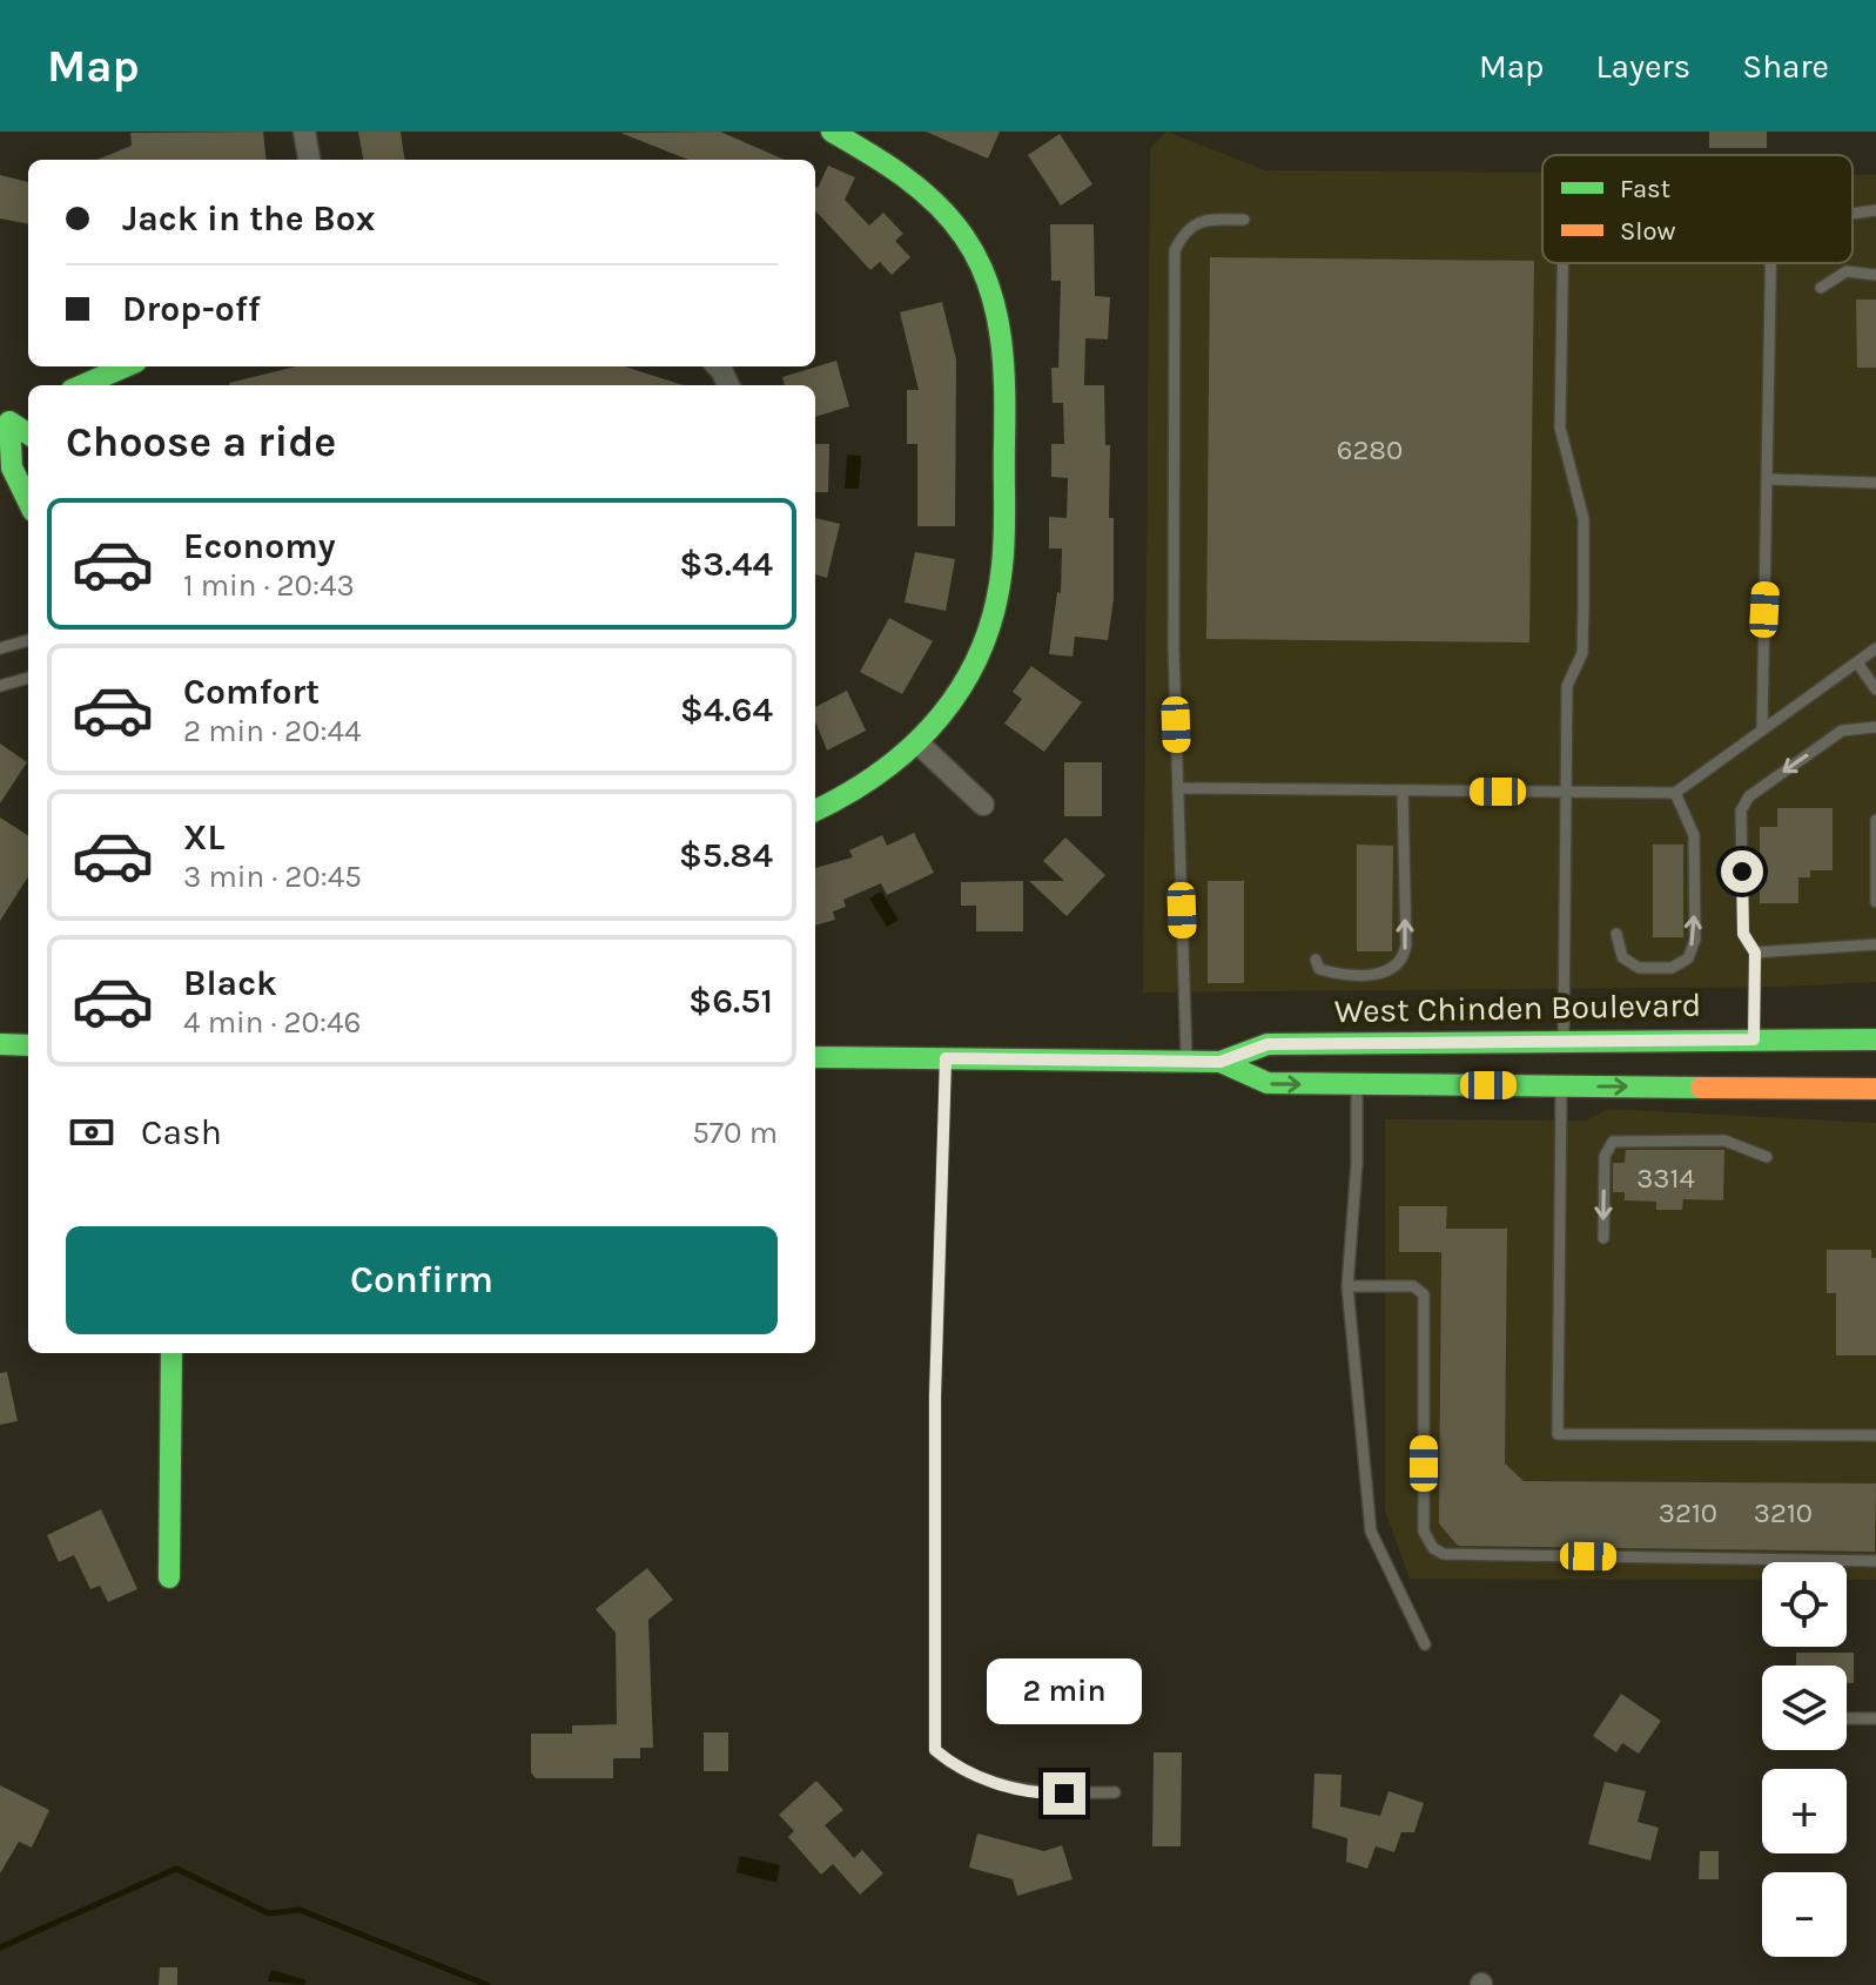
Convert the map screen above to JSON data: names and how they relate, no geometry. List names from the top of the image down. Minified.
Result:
{"streets":{"main road":["West Chinden Boulevard"]},"house_numbers":["6280","3314","3210","3210"],"legend":["Fast","Slow"],"page":{"header":"Map","nav":["Map","Layers","Share"],"banner":["Jack in the Box","Drop-off"],"heading":"Choose a ride","list":[{"name":"Economy","note":"1 min · 20:43","value":"$3.44"},{"name":"Comfort","note":"2 min · 20:44","value":"$4.64"},{"name":"XL","note":"3 min · 20:45","value":"$5.84"},{"name":"Black","note":"4 min · 20:46","value":"$6.51"}],"pay":["Cash","570 m"],"buttons":"Confirm","map_buttons":["+","−"],"bubble":"2 min"}}
